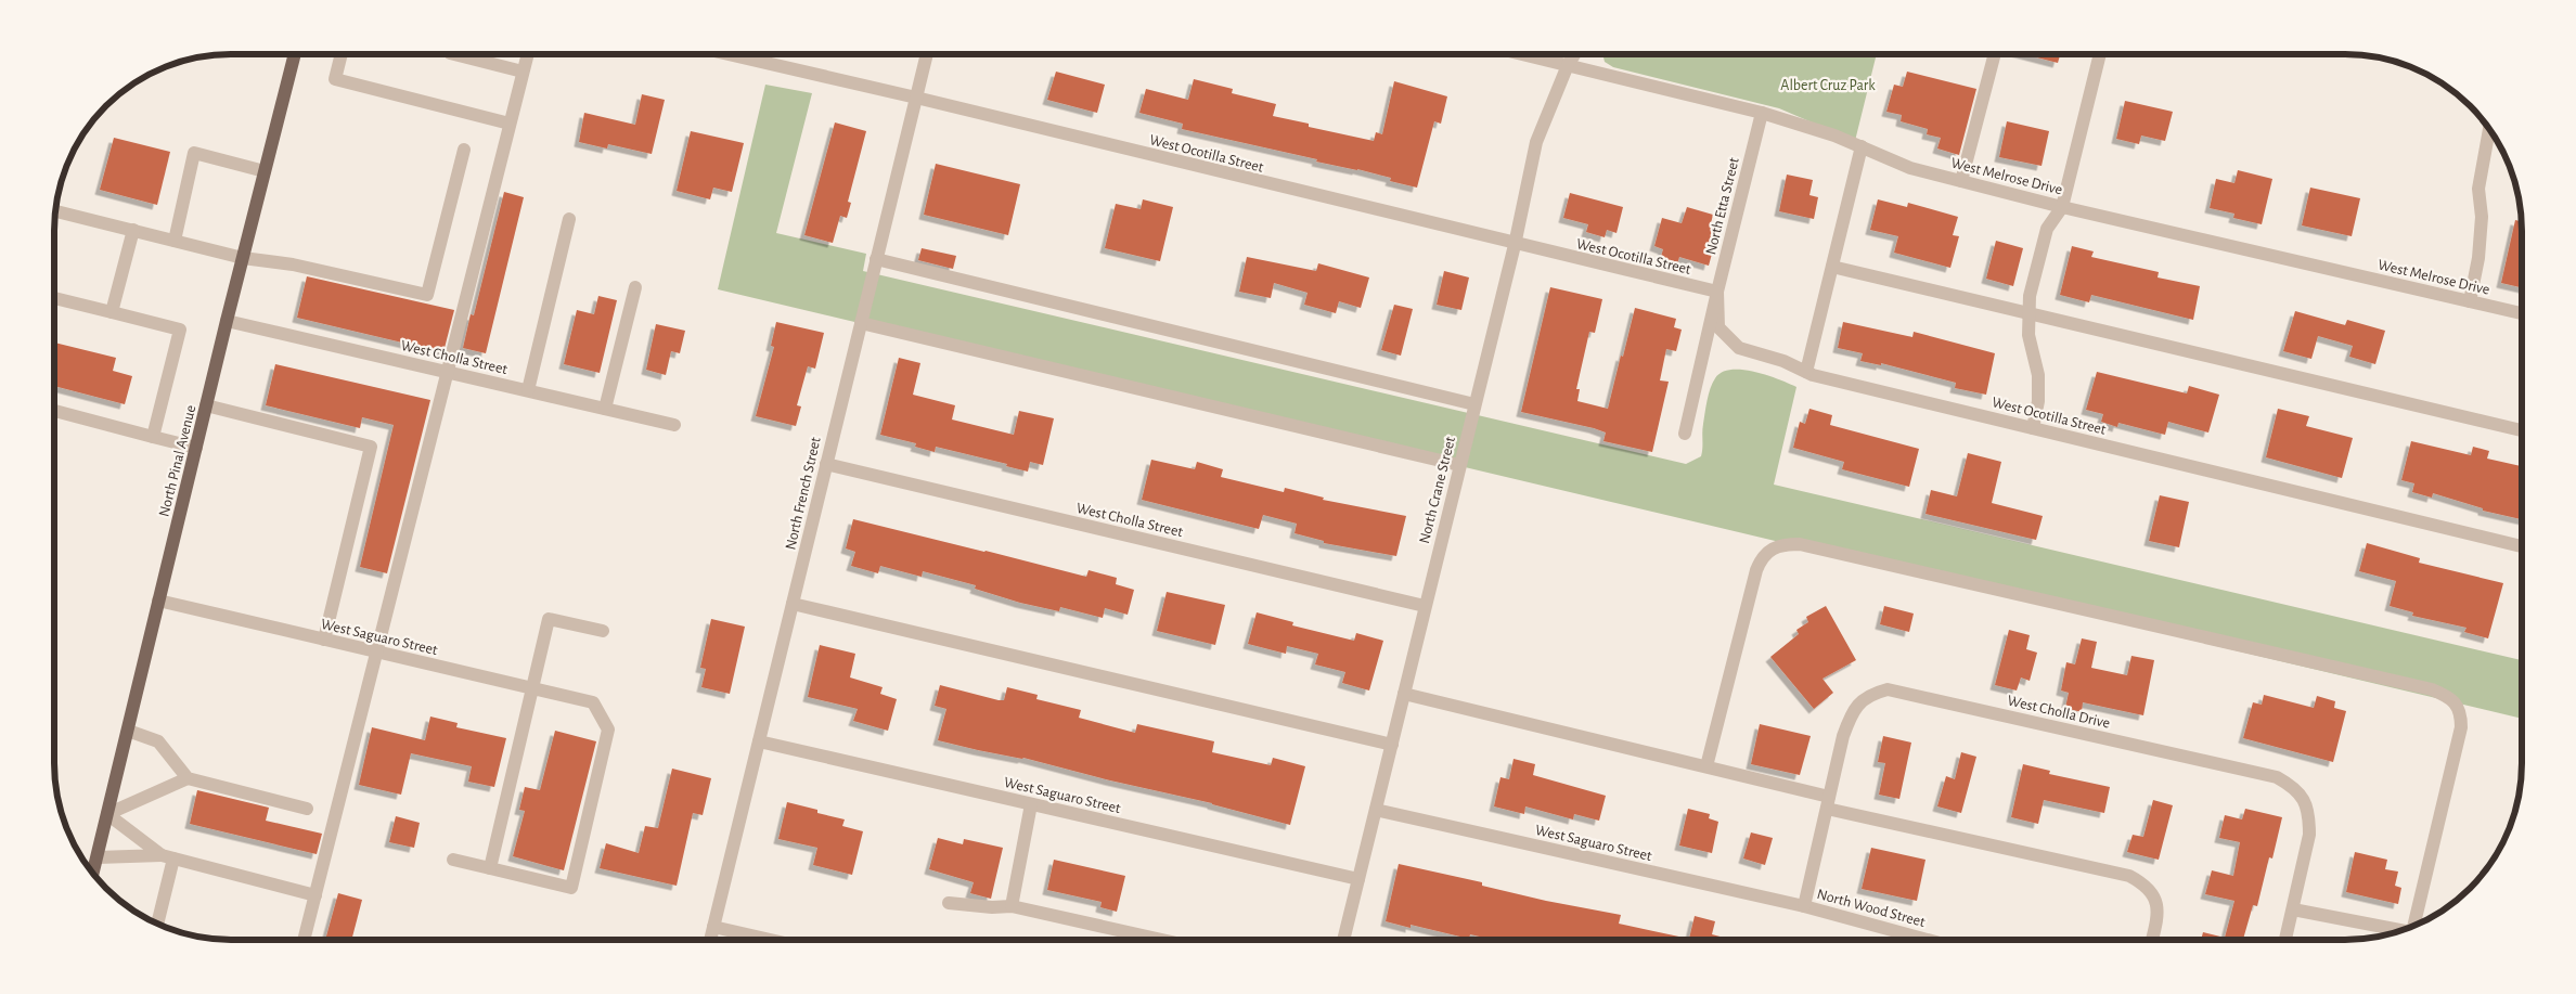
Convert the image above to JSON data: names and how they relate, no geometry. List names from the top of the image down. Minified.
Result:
{"streets":{"main road":["North Pinal Avenue"],"street":["West Ocotilla Street","West Melrose Drive","North Etta Street","West Cholla Street","North Crane Street","North French Street","West Saguaro Street","West Cholla Drive","North Wood Street"]},"crossings":[["West Ocotilla Street","North Etta Street"],["West Ocotilla Street","North Crane Street"],["West Ocotilla Street","North French Street"],["West Melrose Drive","North Etta Street"],["West Melrose Drive","North Crane Street"],["West Cholla Street","North Pinal Avenue"],["West Cholla Street","North Crane Street"],["West Cholla Street","North French Street"],["North Pinal Avenue","West Saguaro Street"],["North Crane Street","West Saguaro Street"],["North French Street","West Saguaro Street"],["West Saguaro Street","West Cholla Drive"],["West Saguaro Street","North Wood Street"],["West Cholla Drive","North Wood Street"]],"parks":["Albert Cruz Park"]}
